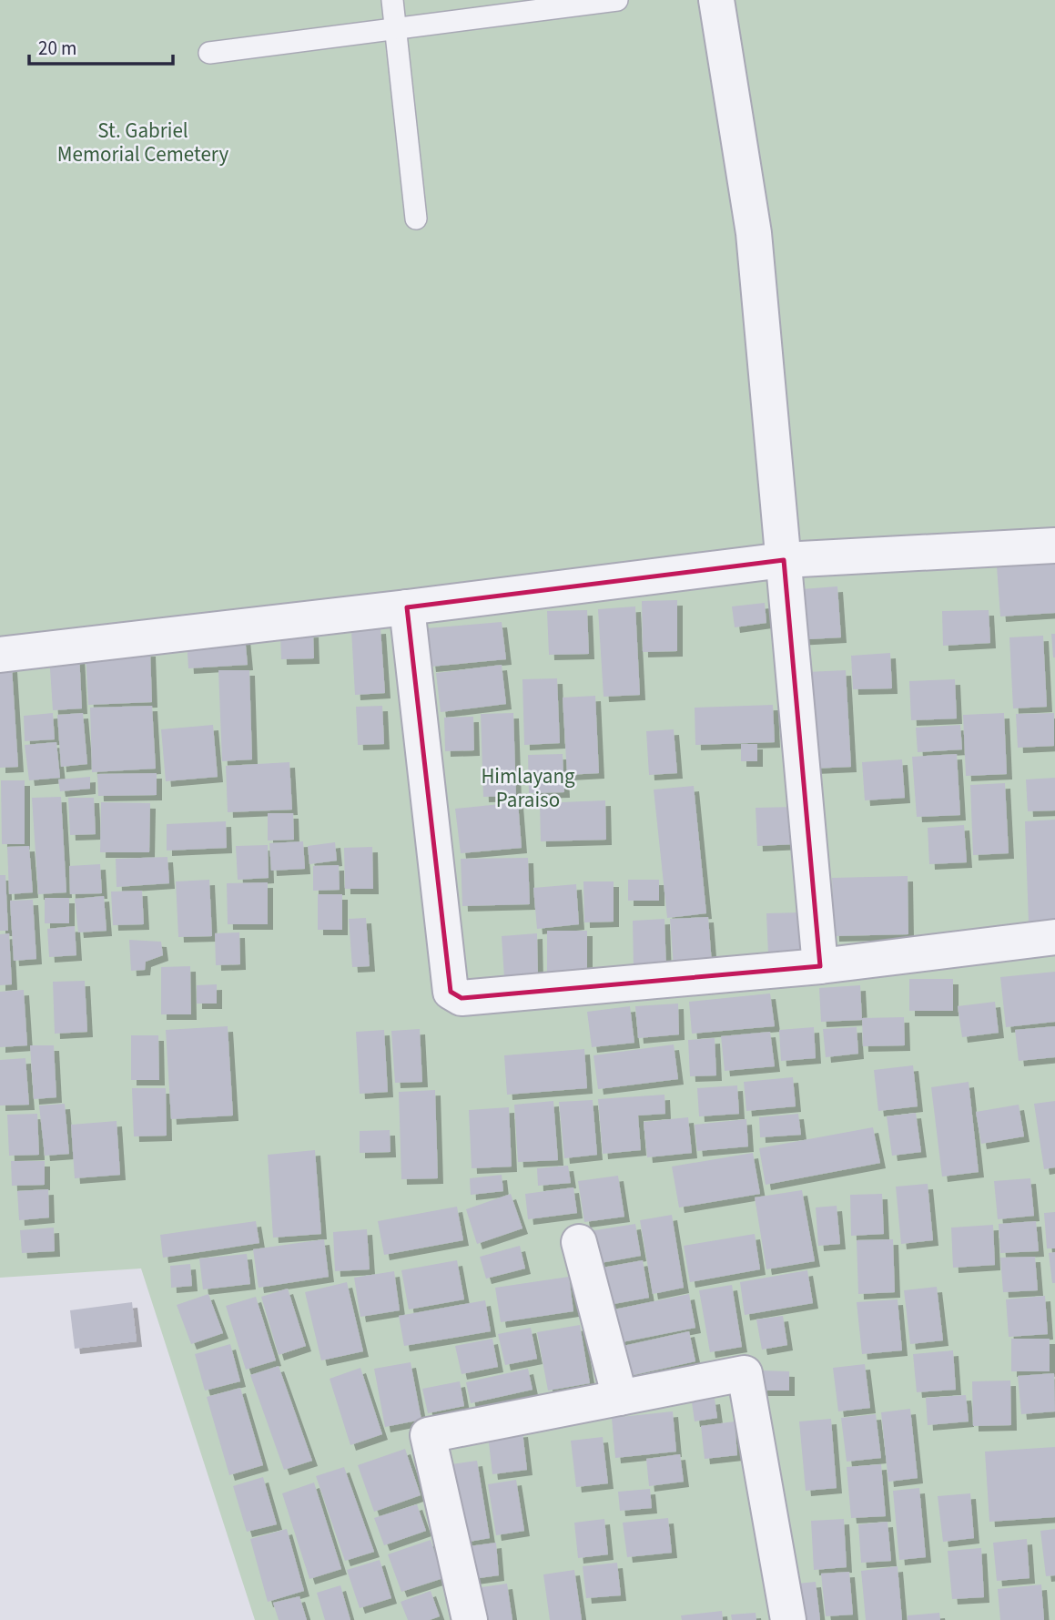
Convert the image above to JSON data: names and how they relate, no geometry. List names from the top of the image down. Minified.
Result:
{"parks":["St. Gabriel Memorial Cemetery","Himlayang Paraiso"],"scale_bar":"20 m"}
